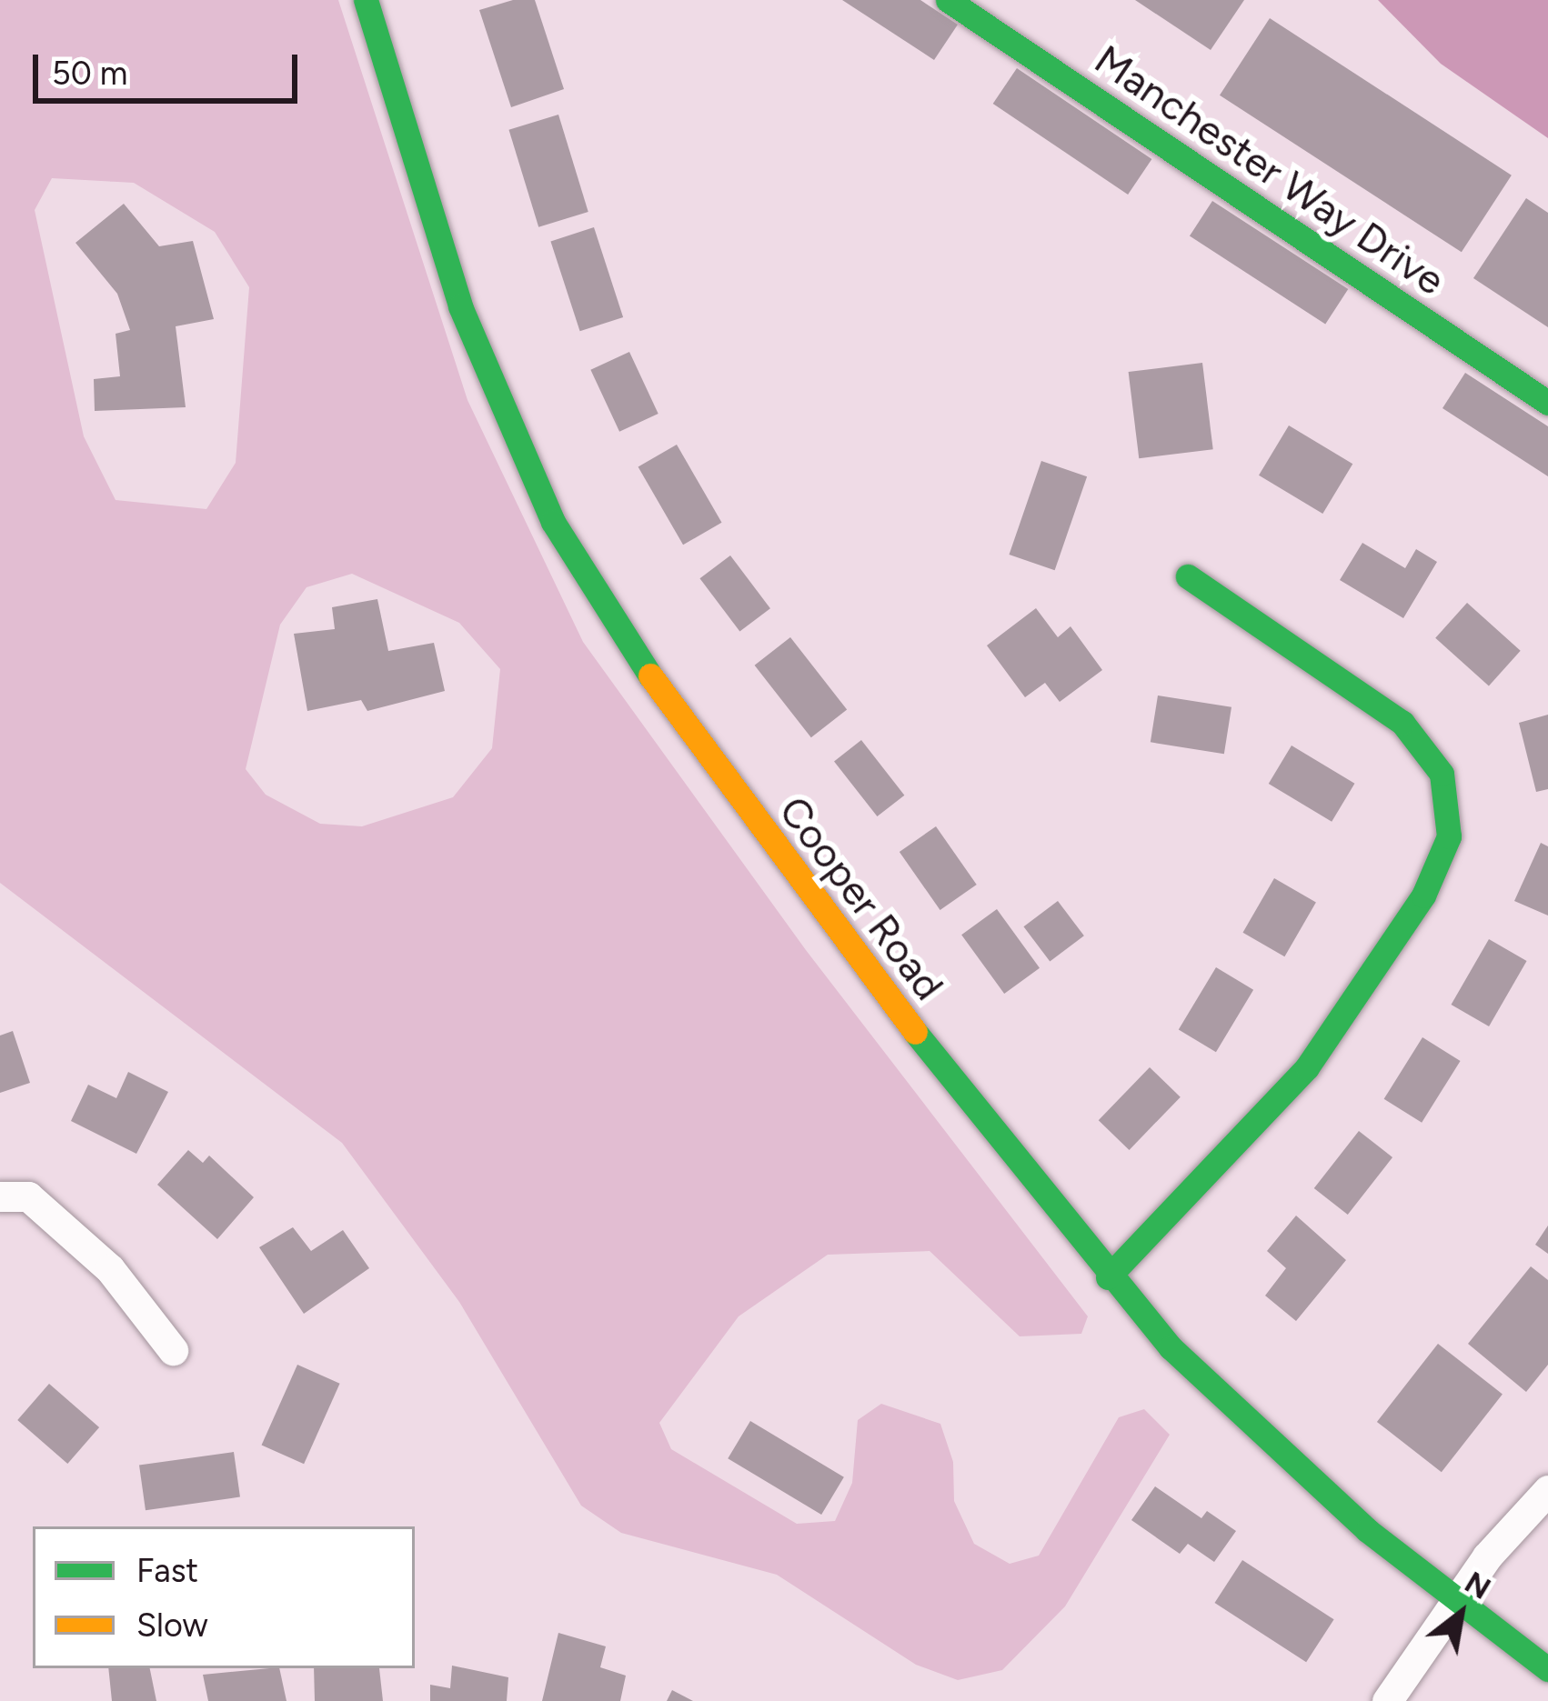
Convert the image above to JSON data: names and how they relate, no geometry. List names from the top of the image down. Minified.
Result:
{"streets":{"street":["Manchester Way Drive","Cooper Road"]},"legend":["Fast","Slow"],"scale_bar":"50 m","north":"top right"}
